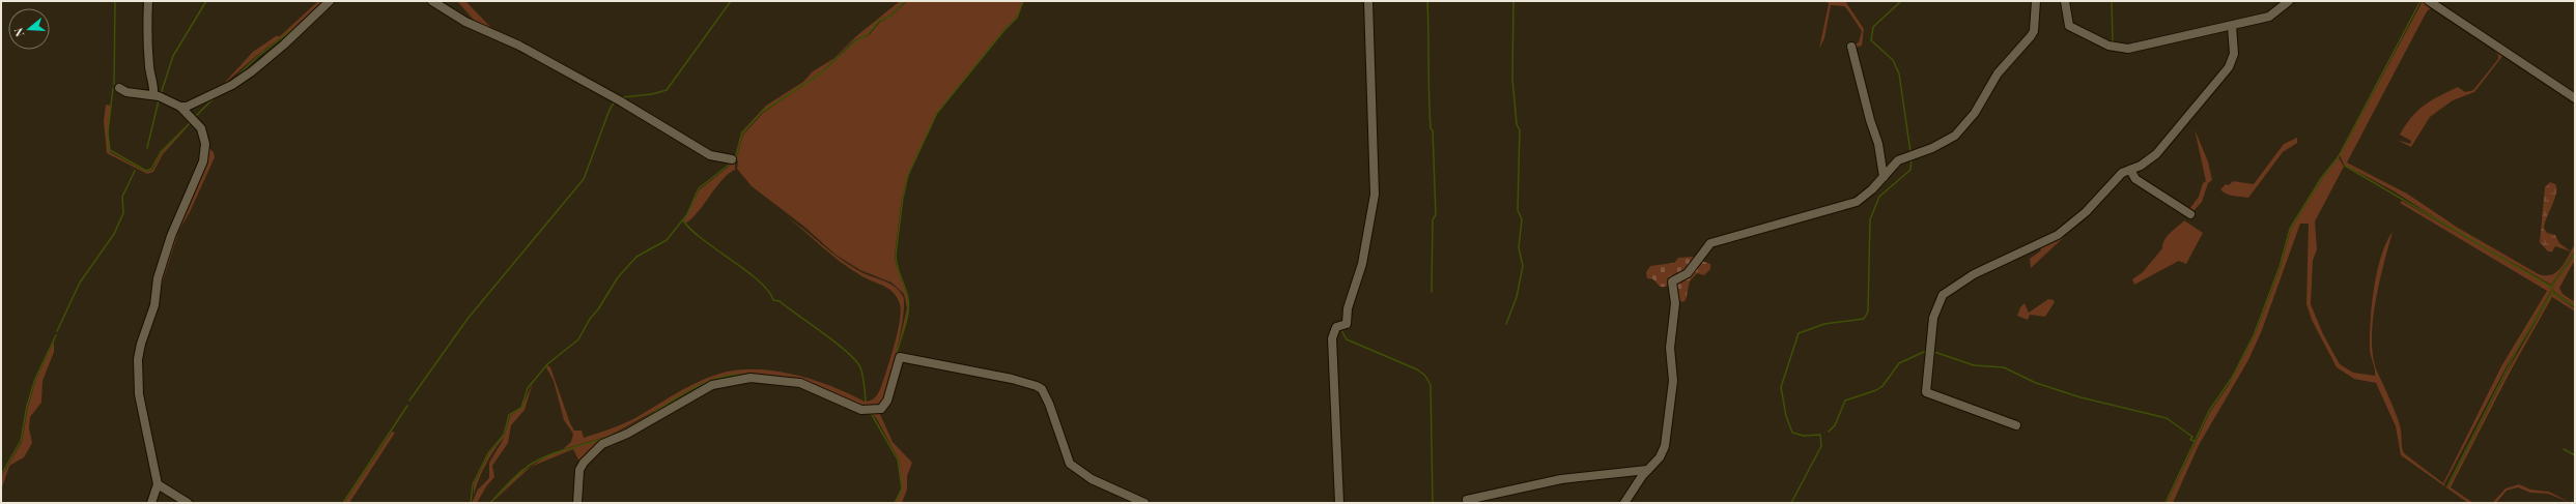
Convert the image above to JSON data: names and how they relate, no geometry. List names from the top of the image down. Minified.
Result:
{"north":"left"}
